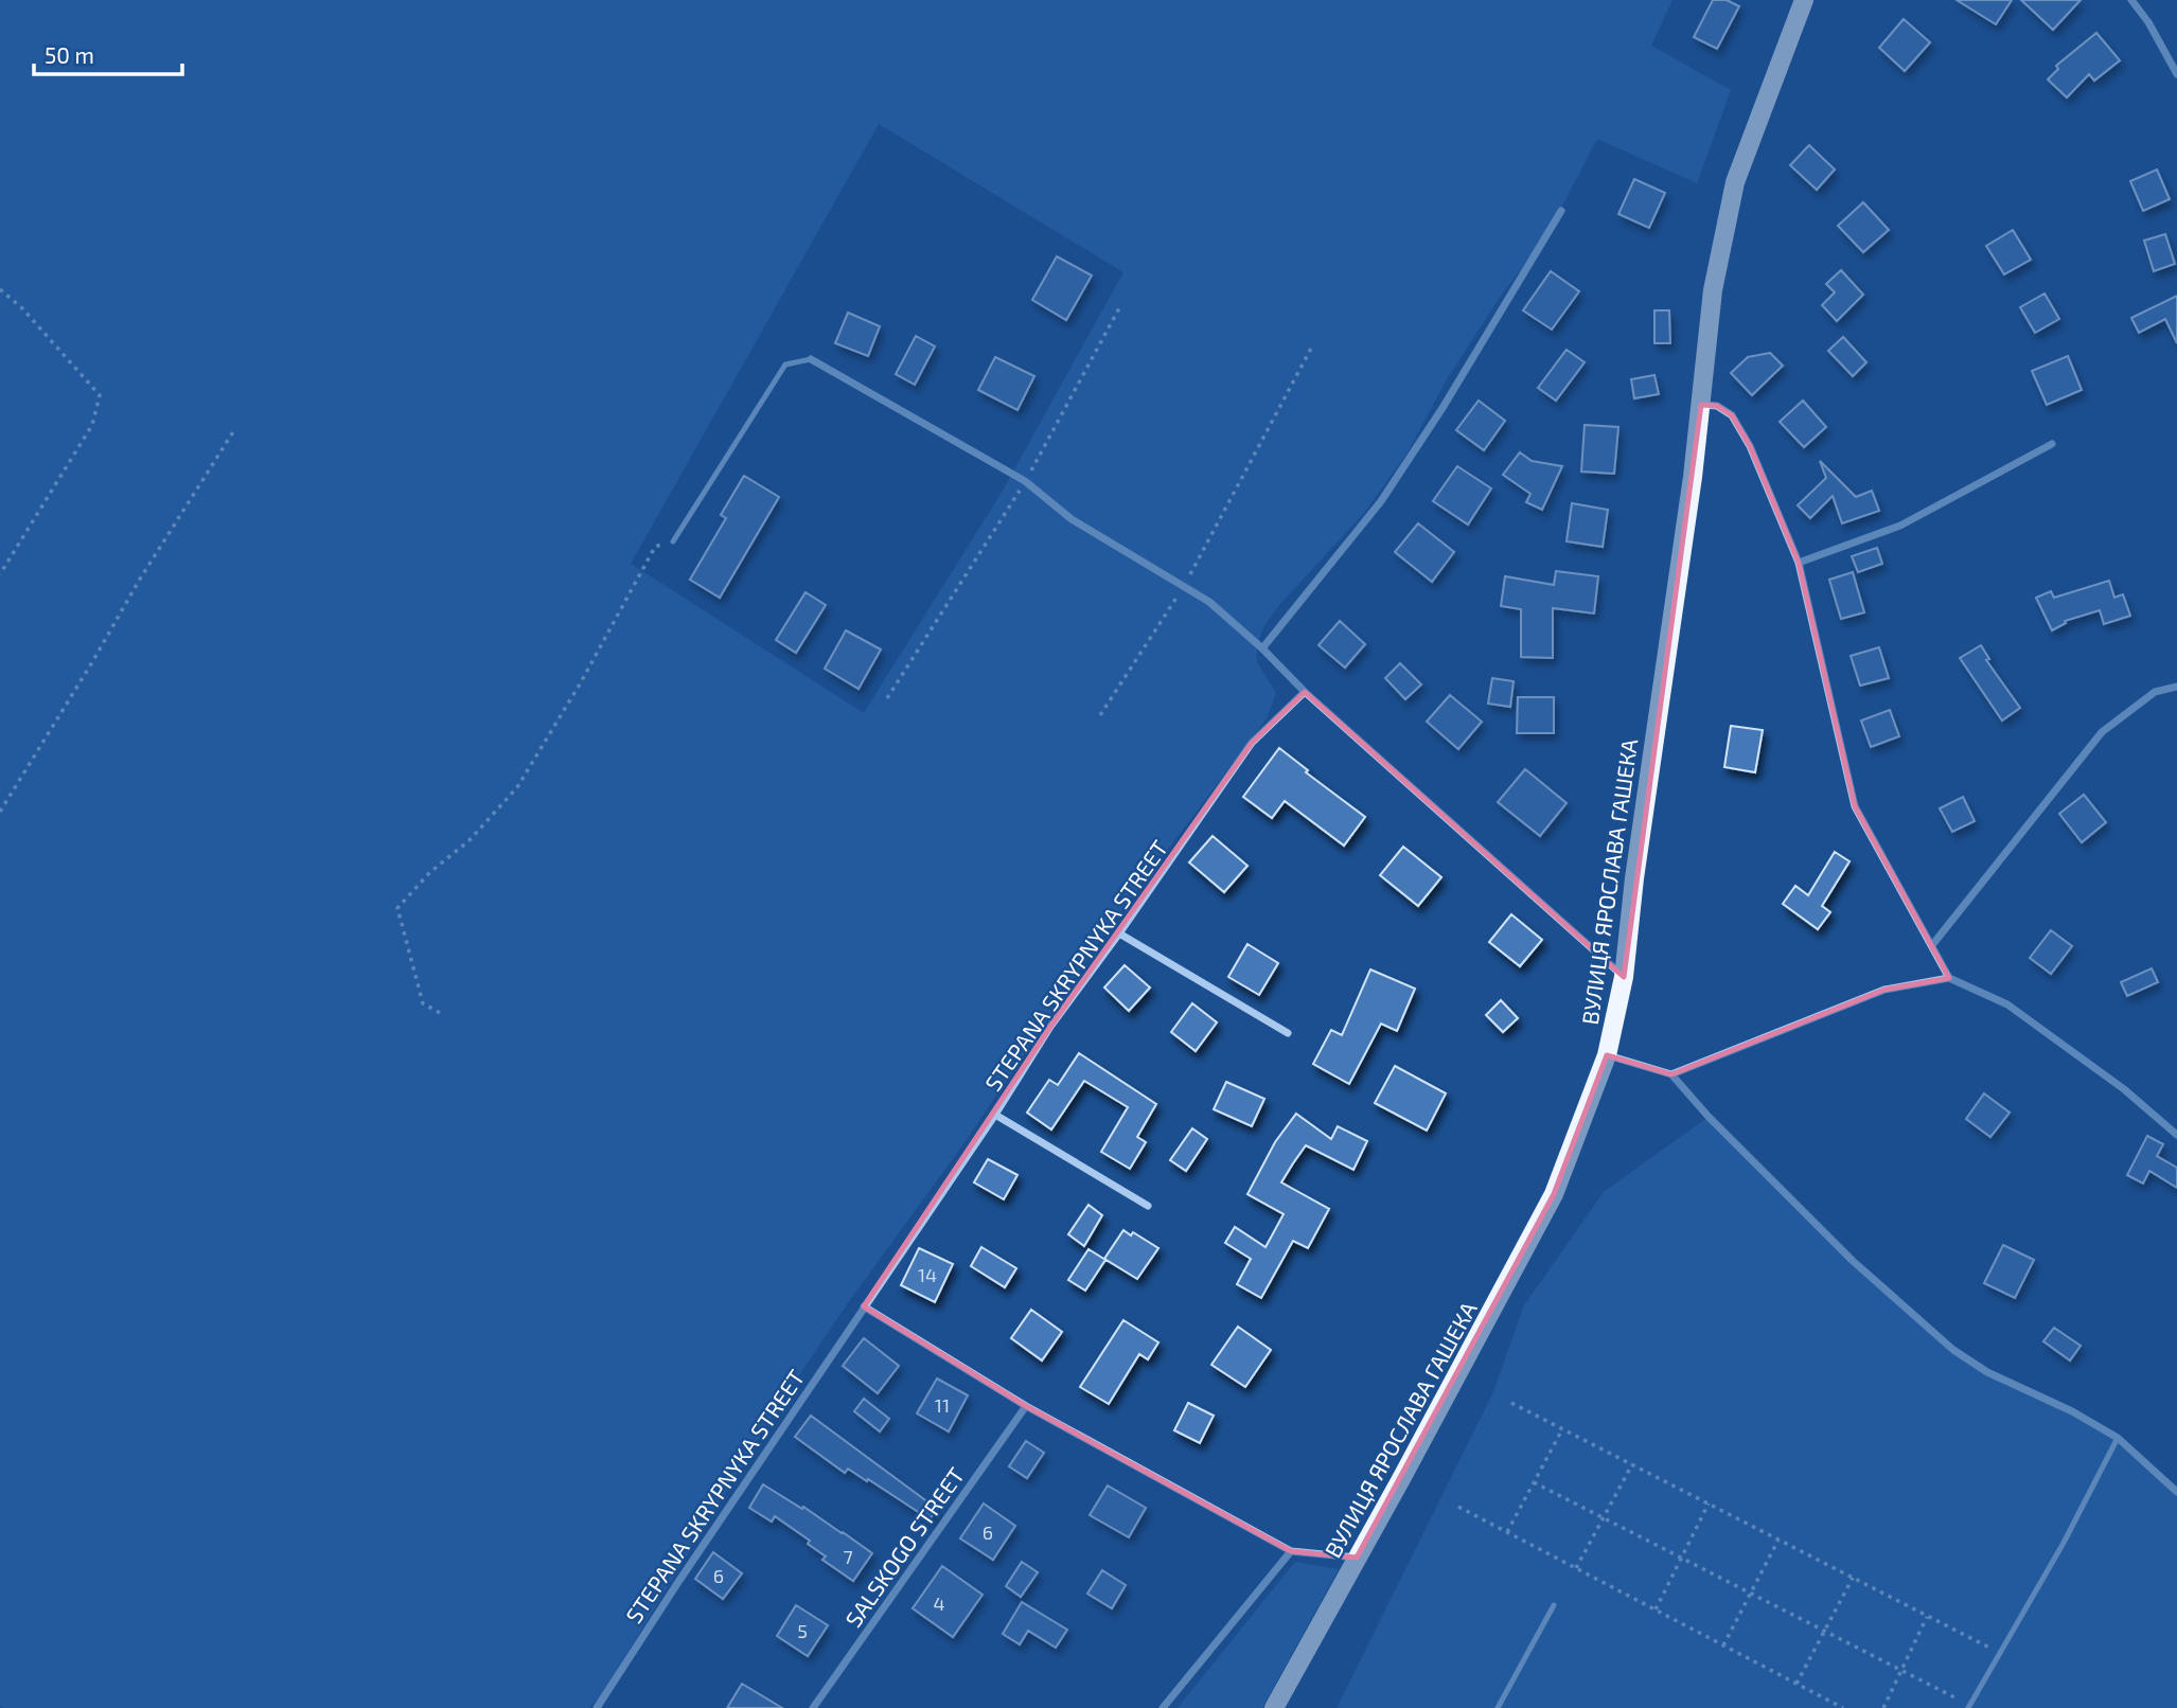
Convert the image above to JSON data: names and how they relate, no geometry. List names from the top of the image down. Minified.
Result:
{"streets":{"main road":["ВУЛИЦЯ ЯРОСЛАВА ГАШЕКА"],"street":["STEPANA SKRYPNYKA STREET","SALSKOGO STREET"]},"house_numbers":["14","11","6","7","6","4","5"],"scale_bar":"50 m"}
